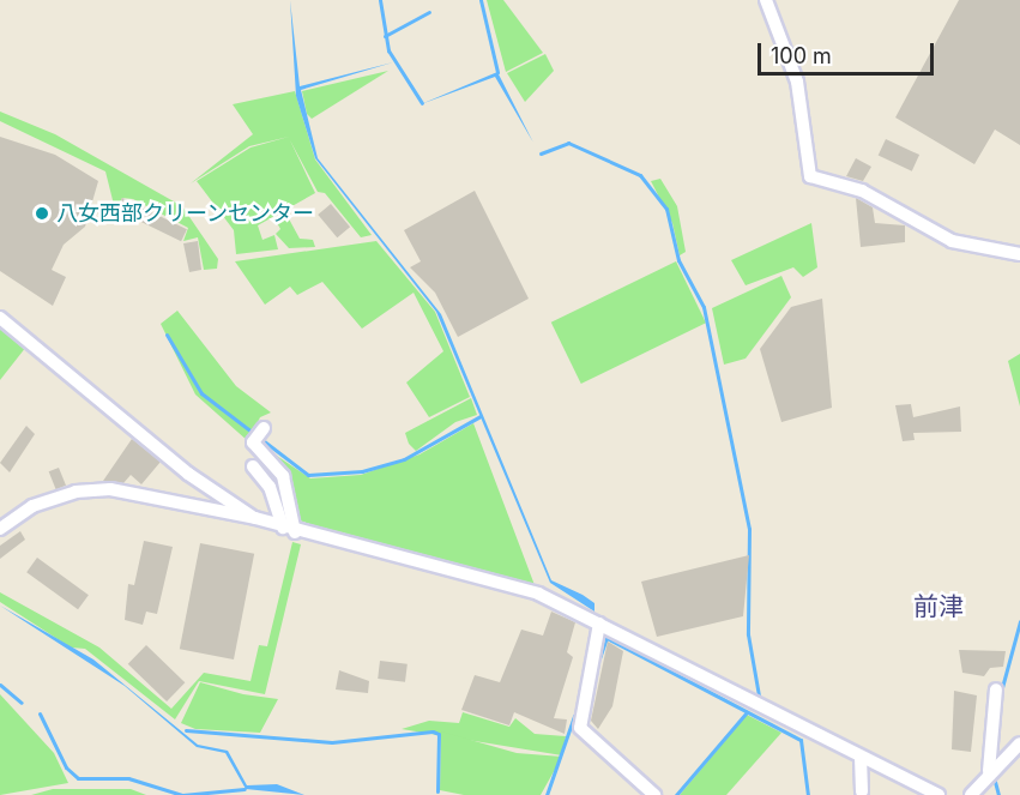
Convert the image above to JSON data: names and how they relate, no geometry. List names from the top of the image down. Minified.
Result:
{"districts":["前津"],"places":["八女西部クリーンセンター"],"scale_bar":"100 m"}
